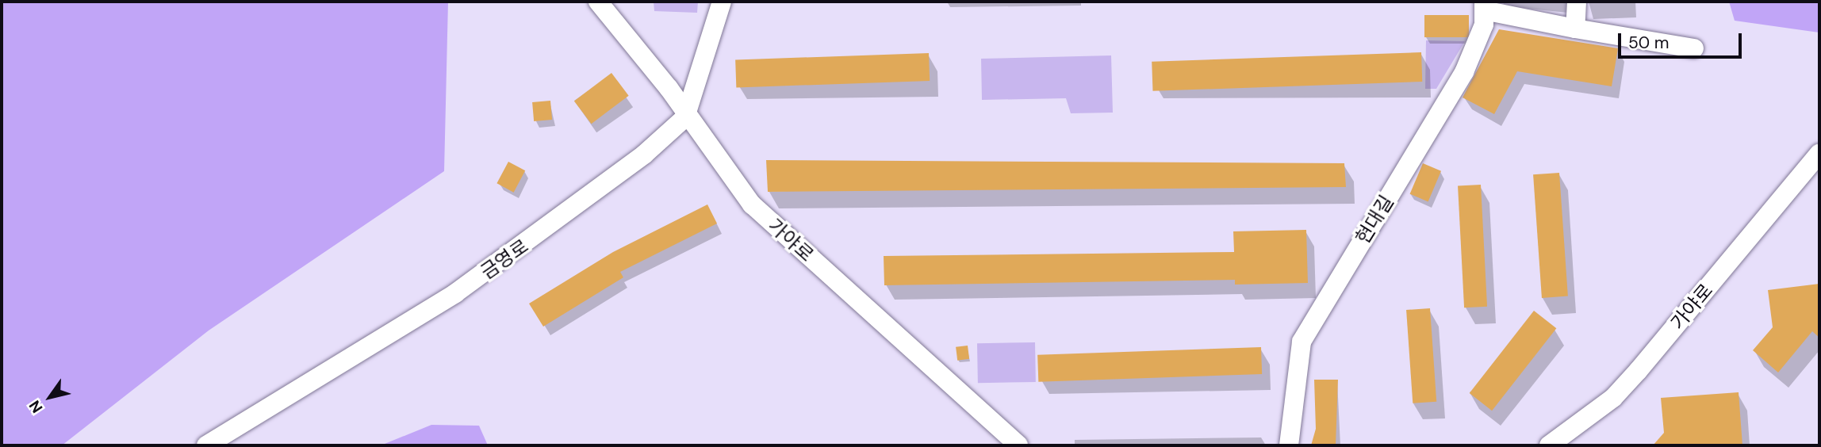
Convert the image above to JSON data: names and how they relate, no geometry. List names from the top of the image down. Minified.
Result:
{"streets":{"street":["현대길","가야로","금영로"]},"crossings":[["가야로","금영로"]],"scale_bar":"50 m","north":"bottom left"}
